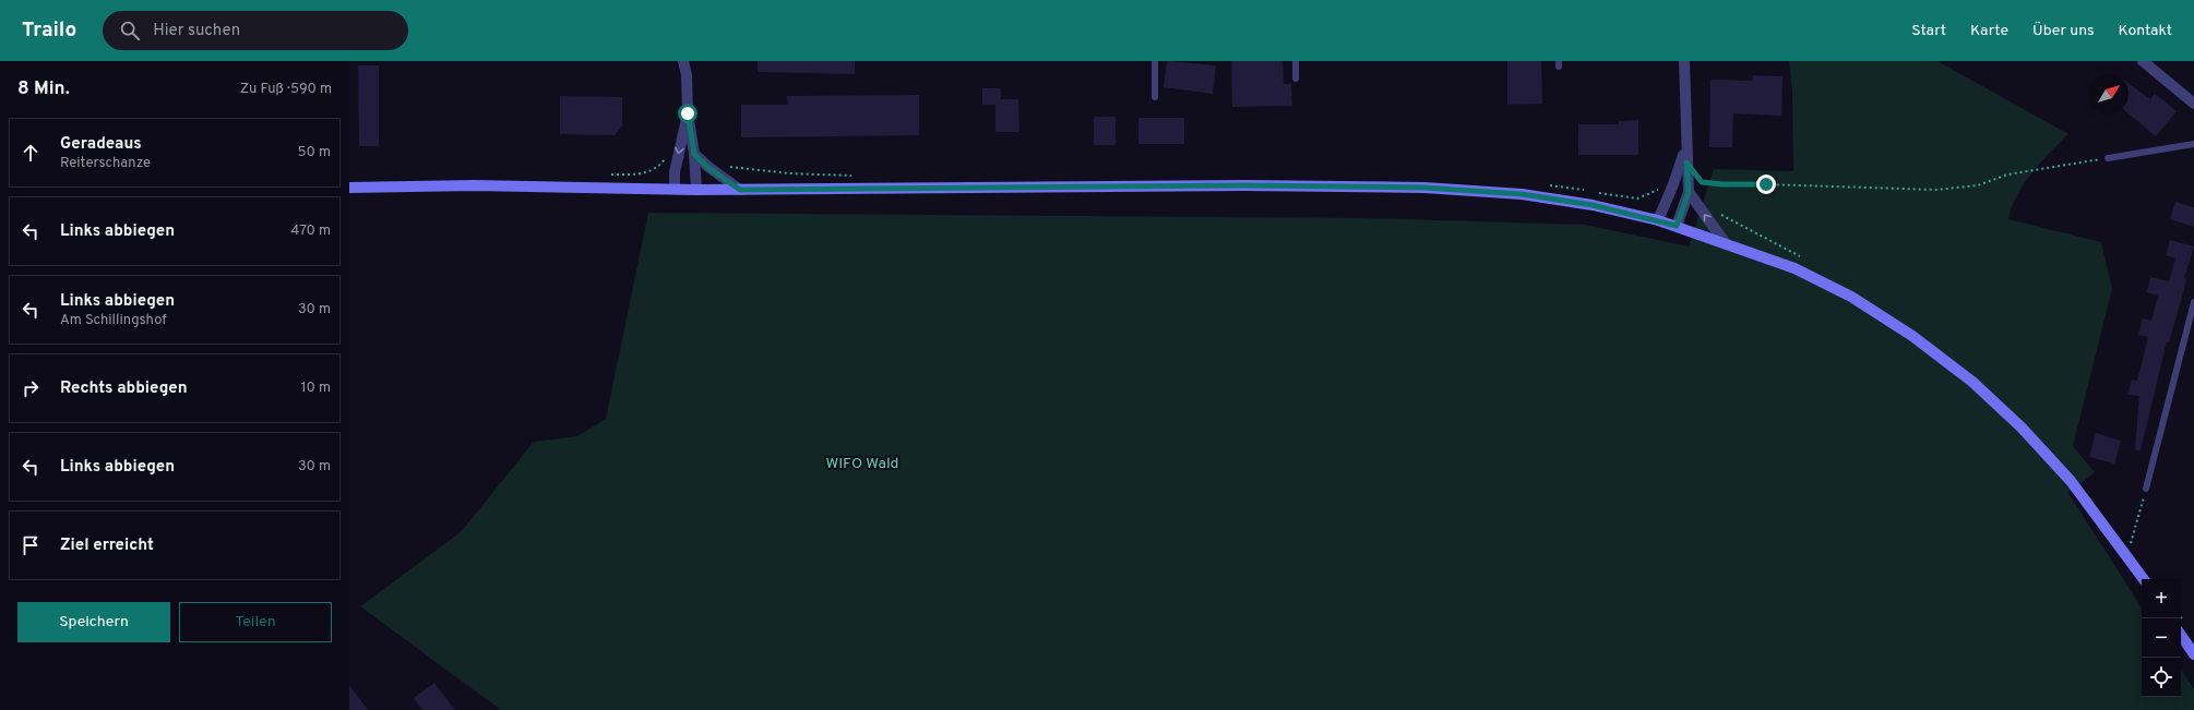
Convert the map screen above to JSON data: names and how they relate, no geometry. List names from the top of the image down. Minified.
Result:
{"parks":["WIFO Wald"],"north":"top right","page":{"header":"Trailo","search":"Hier suchen","nav":["Start","Karte","Über uns","Kontakt"],"heading":["8 Min.","Zu Fuß · 590 m"],"list":[["Geradeaus","Reiterschanze","50 m"],["Links abbiegen","470 m"],["Links abbiegen","Am Schillingshof","30 m"],["Rechts abbiegen","10 m"],["Links abbiegen","30 m"],"Ziel erreicht"],"map_buttons":["+","−"],"buttons":["Speichern","Teilen"]}}
